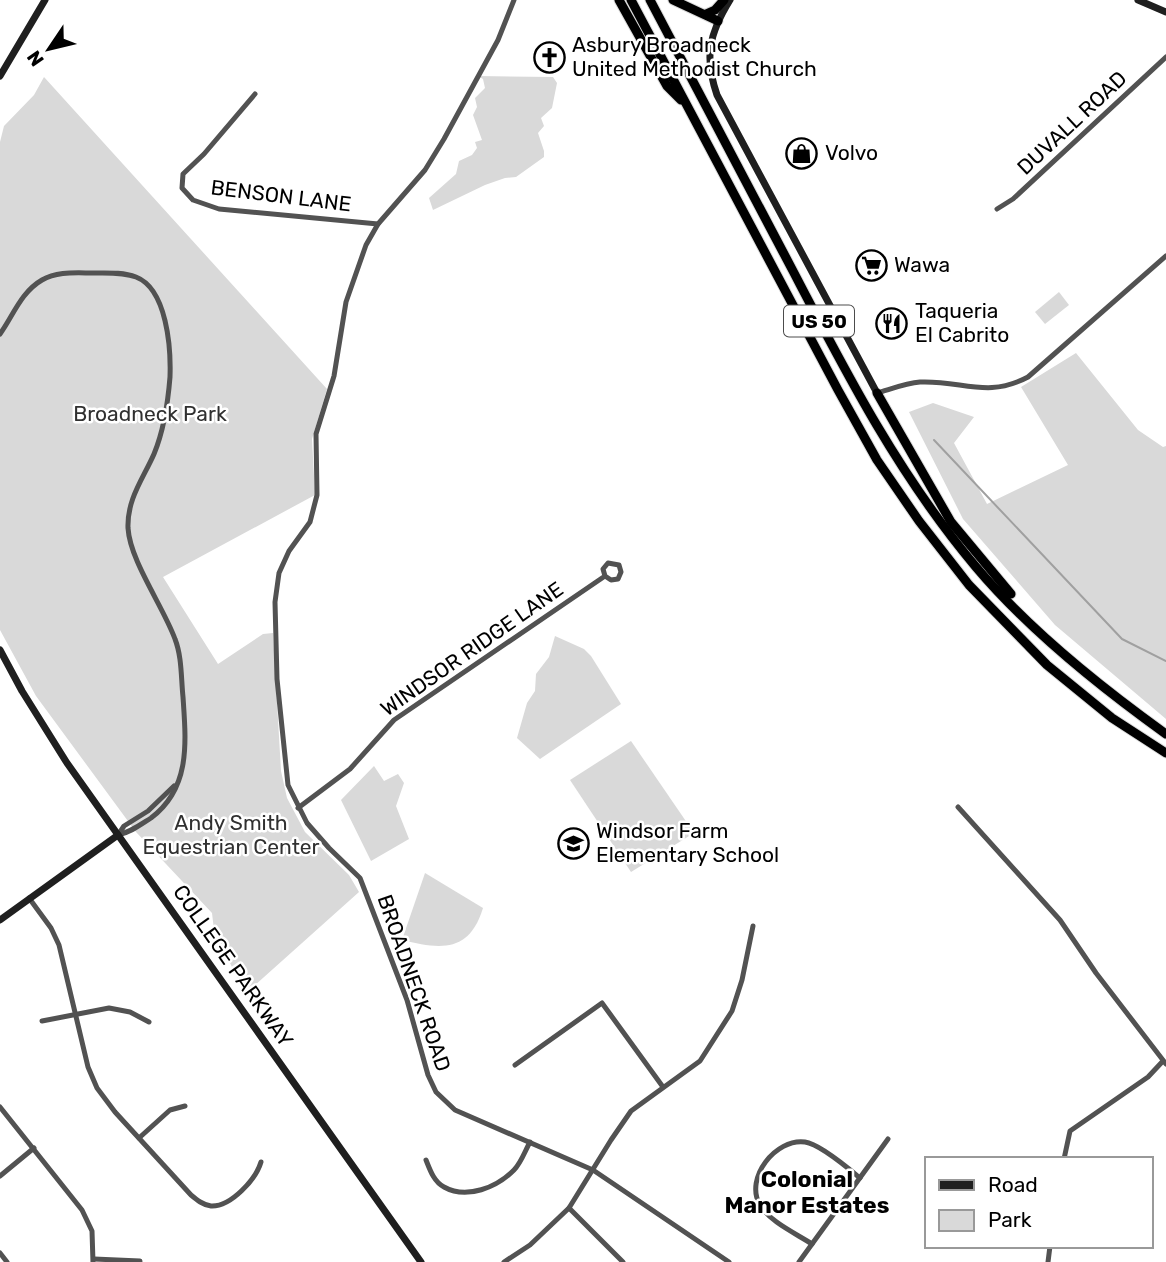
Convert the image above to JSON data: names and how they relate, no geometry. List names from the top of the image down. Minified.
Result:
{"streets":{"highway":["US 50"],"main road":["COLLEGE PARKWAY"],"street":["DUVALL ROAD","BENSON LANE","WINDSOR RIDGE LANE","BROADNECK ROAD"]},"crossings":[["BENSON LANE","BROADNECK ROAD"],["WINDSOR RIDGE LANE","BROADNECK ROAD"]],"districts":["Colonial Manor Estates"],"parks":["Broadneck Park","Andy Smith Equestrian Center"],"places":{"church":["Asbury Broadneck United Methodist Church"],"shop":["Volvo"],"supermarket":["Wawa"],"restaurant":["Taqueria El Cabrito"],"school or university":["Windsor Farm Elementary School"]},"legend":["Road","Park"],"north":"bottom left"}
